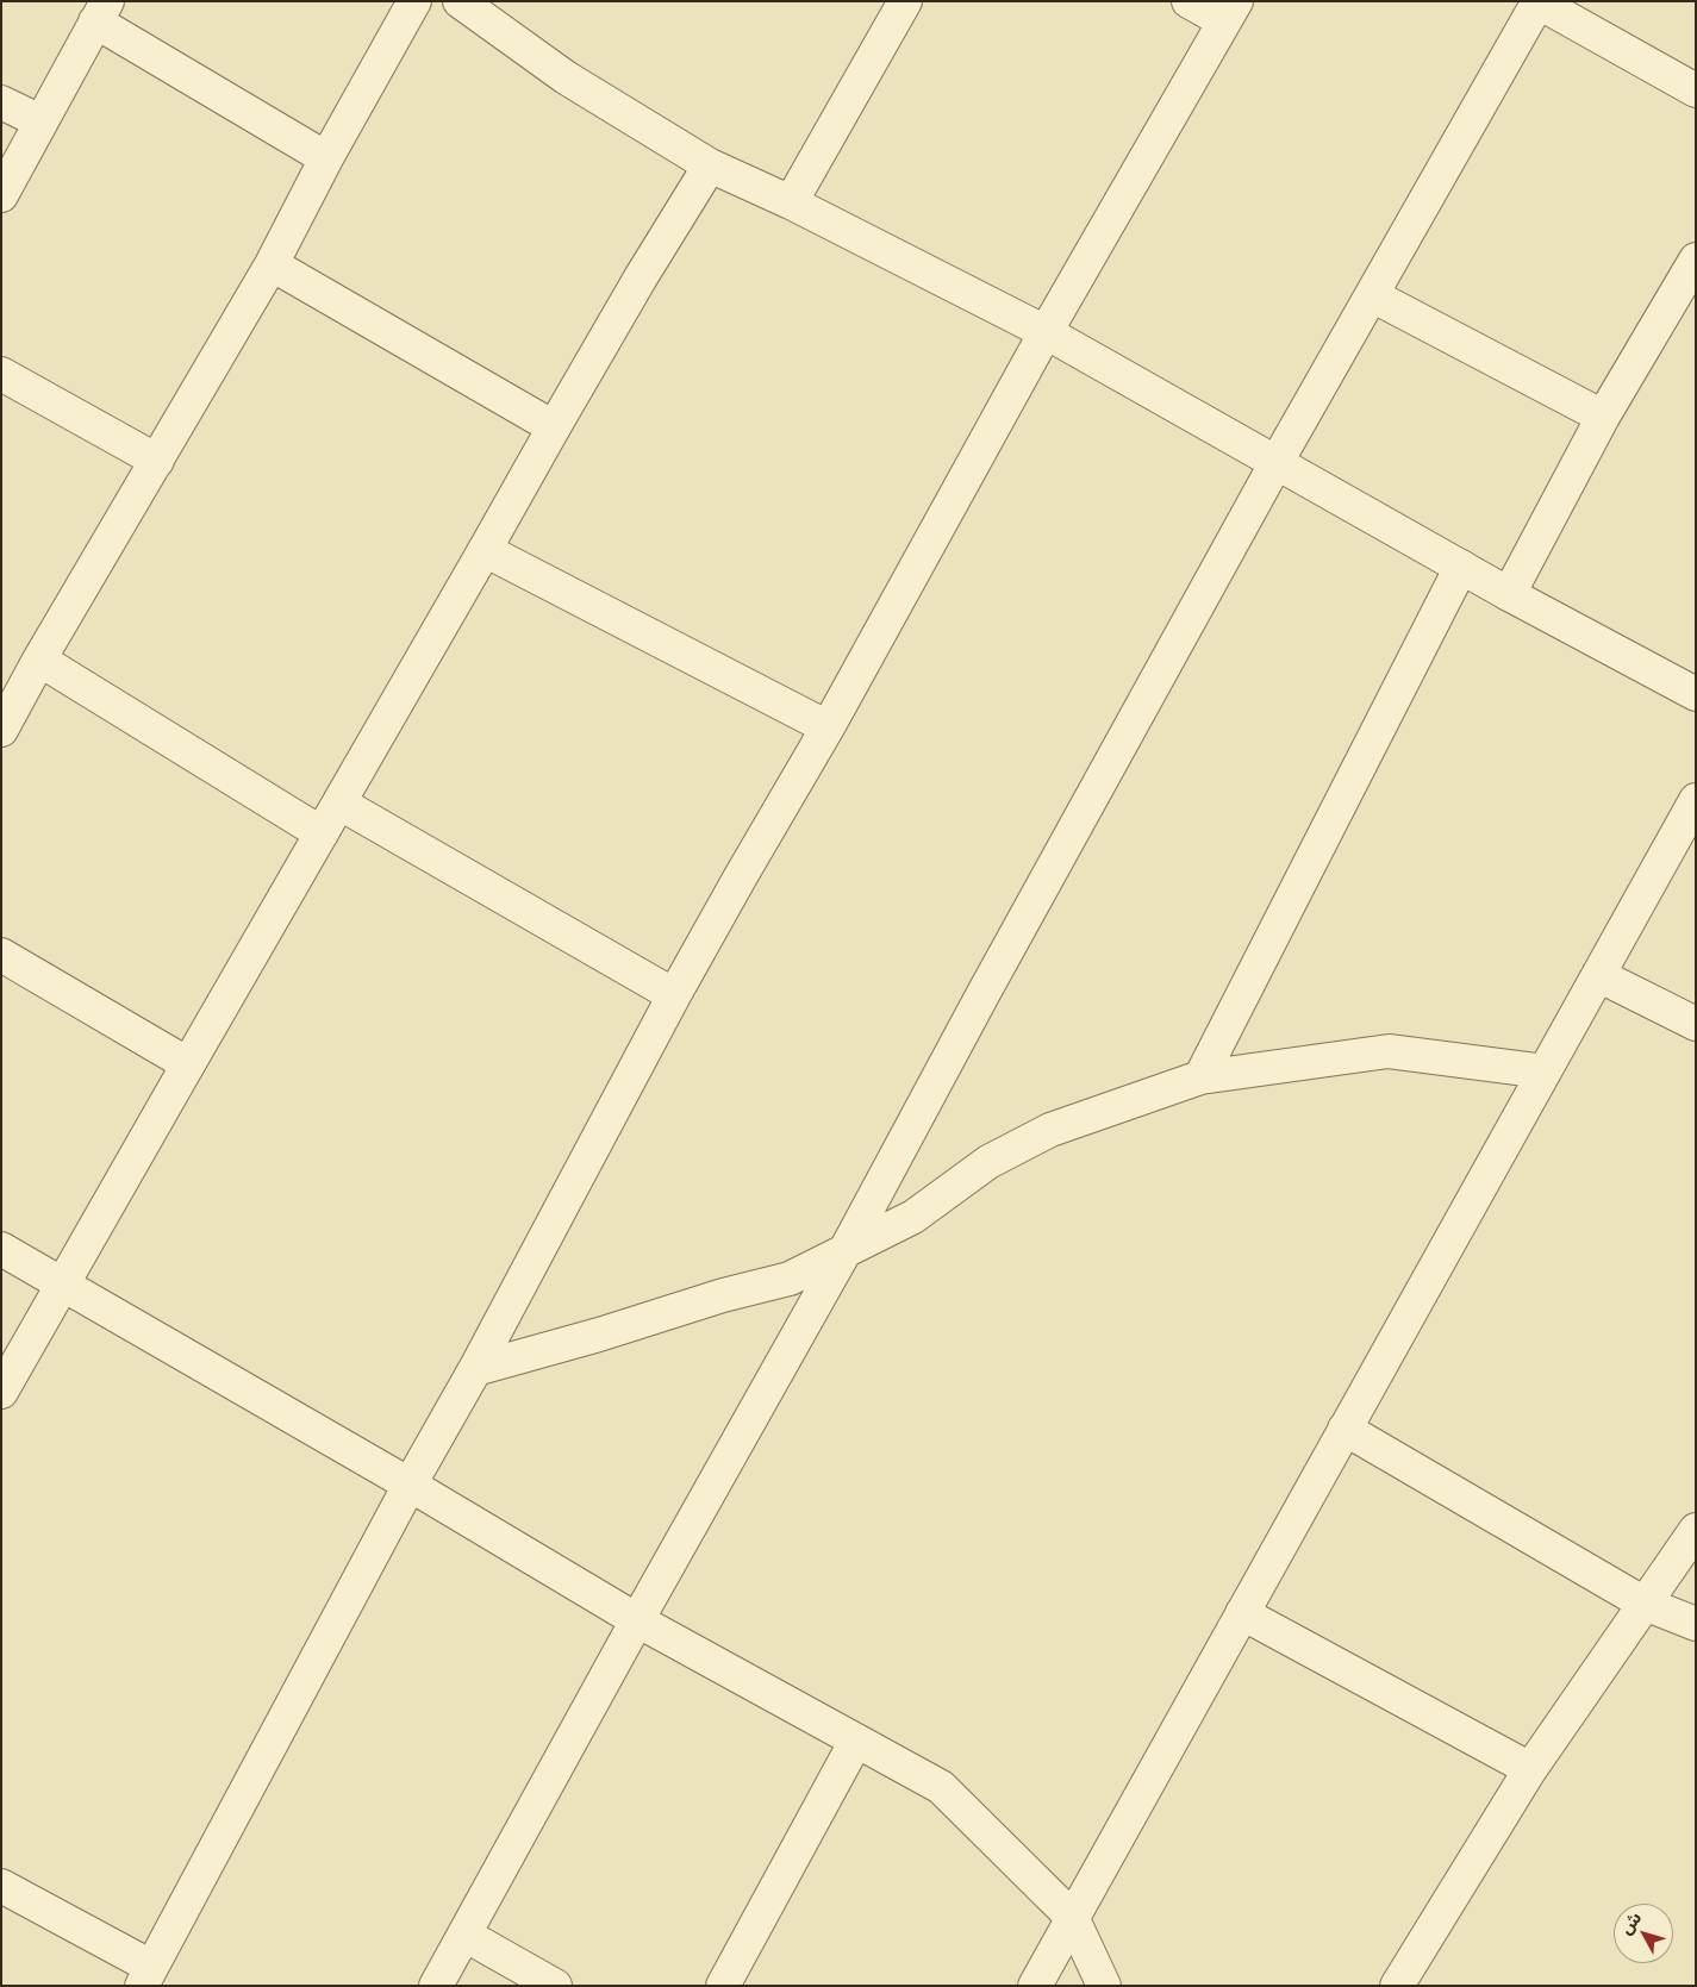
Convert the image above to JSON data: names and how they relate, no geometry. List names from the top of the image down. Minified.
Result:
{"north":"top left"}
